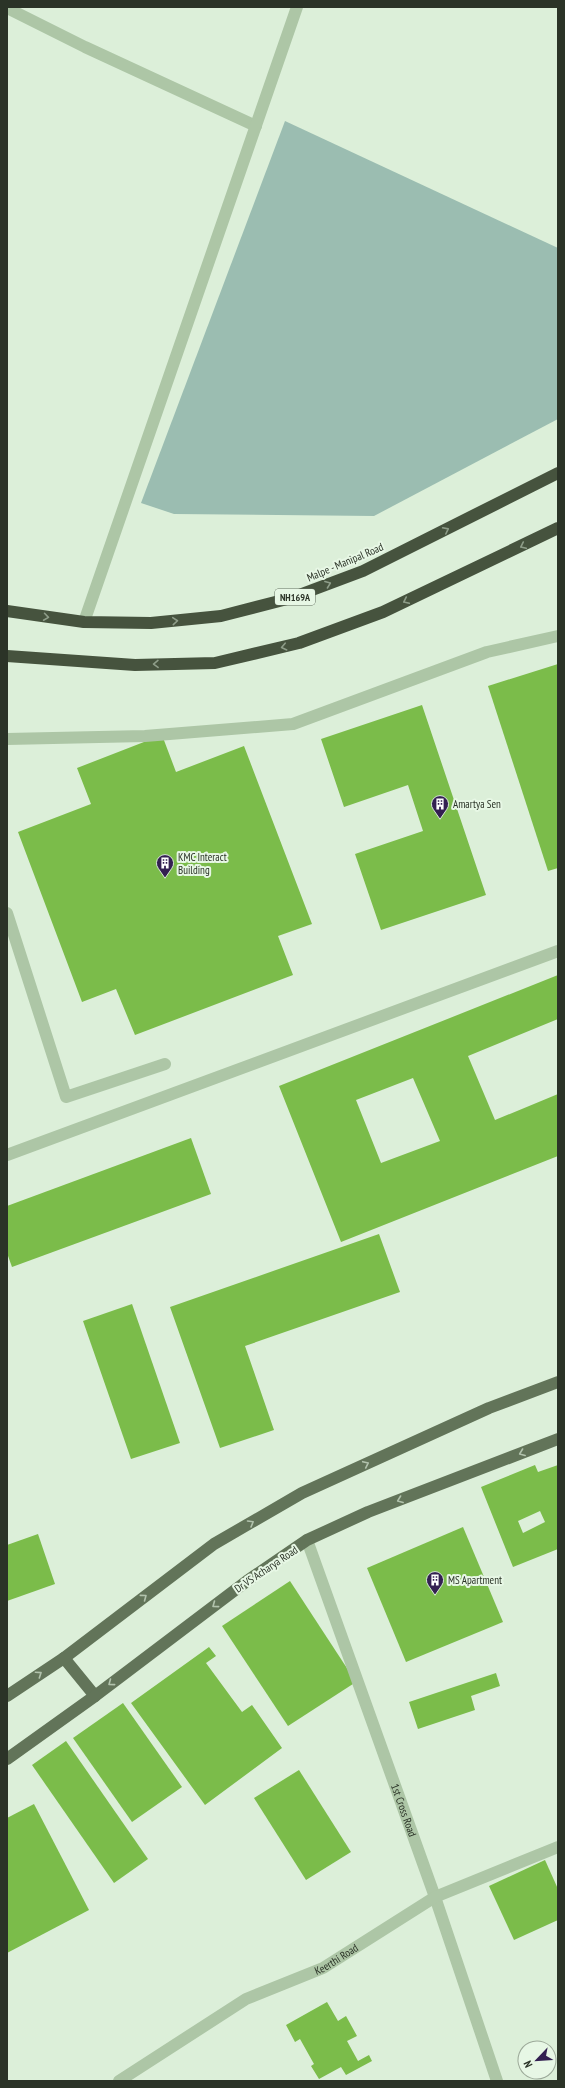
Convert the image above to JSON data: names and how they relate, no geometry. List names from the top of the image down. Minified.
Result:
{"streets":{"highway":["Malpe - Manipal Road","NH169A"],"main road":["Dr VS Acharya Road"],"street":["1st Cross Road","Keerthi Road"]},"crossings":[["Dr VS Acharya Road","1st Cross Road"],["1st Cross Road","Keerthi Road"]],"places":{"building":["Amartya Sen","KMC Interact Building","MS Apartment"]},"north":"bottom left"}
